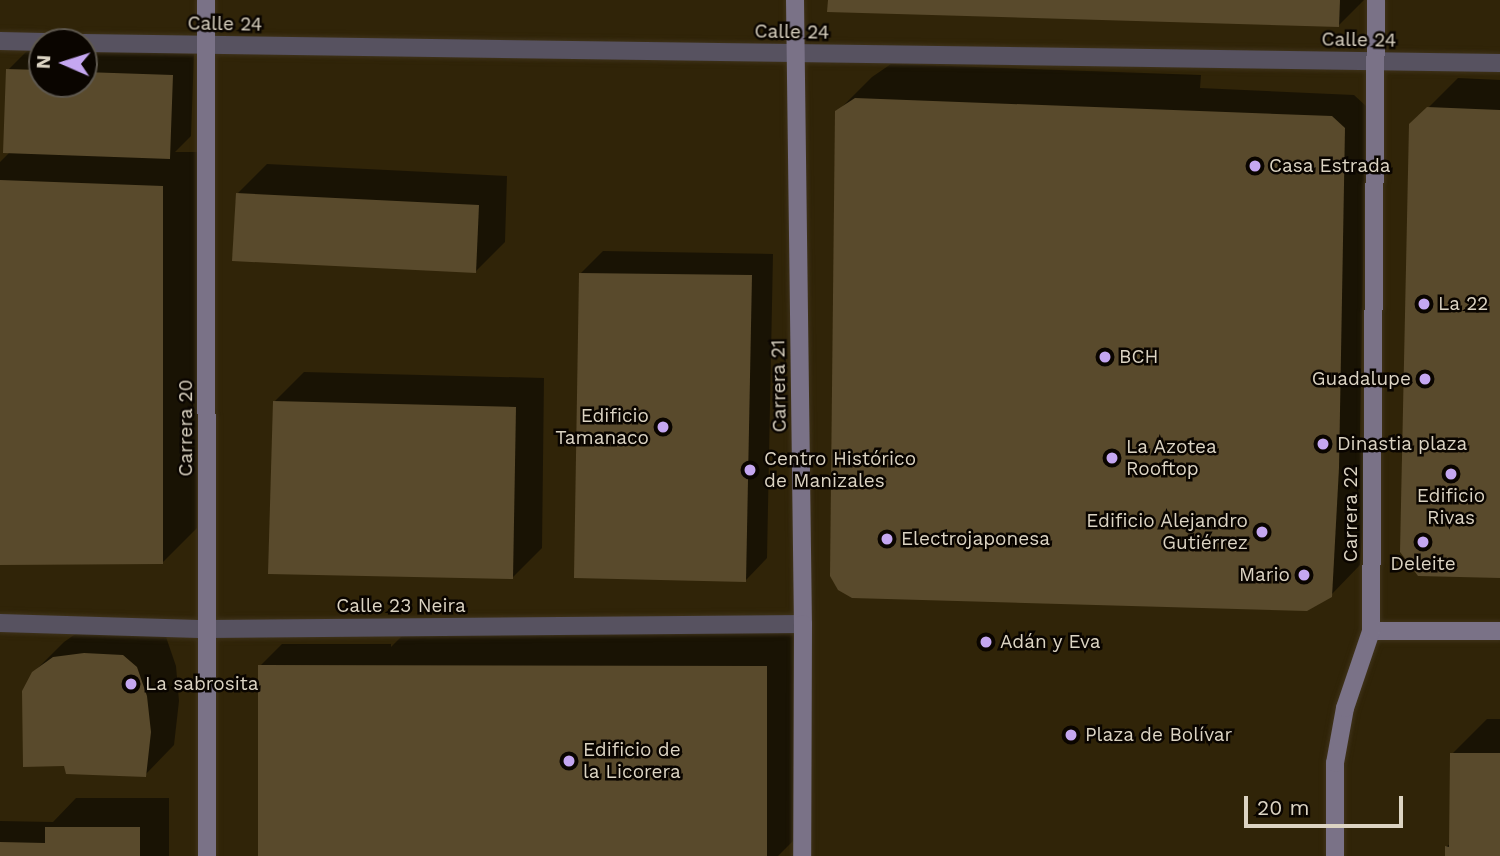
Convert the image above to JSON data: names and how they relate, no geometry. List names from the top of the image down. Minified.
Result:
{"streets":{"main road":["Carrera 21","Carrera 20","Carrera 22"],"street":["Calle 24","Calle 23 Neira"]},"crossings":[["Calle 24","Carrera 21"],["Calle 24","Carrera 20"],["Calle 24","Carrera 22"],["Carrera 21","Calle 23 Neira"],["Carrera 20","Calle 23 Neira"]],"places":["Casa Estrada","La 22","BCH","Guadalupe","Edificio Tamanaco","Dinastia plaza","La Azotea Rooftop","Centro Histórico de Manizales","Edificio Rivas","Edificio Alejandro Gutiérrez","Electrojaponesa","Deleite","Mario","Adán y Eva","La sabrosita","Plaza de Bolívar","Edificio de la Licorera"],"scale_bar":"20 m","north":"left"}
